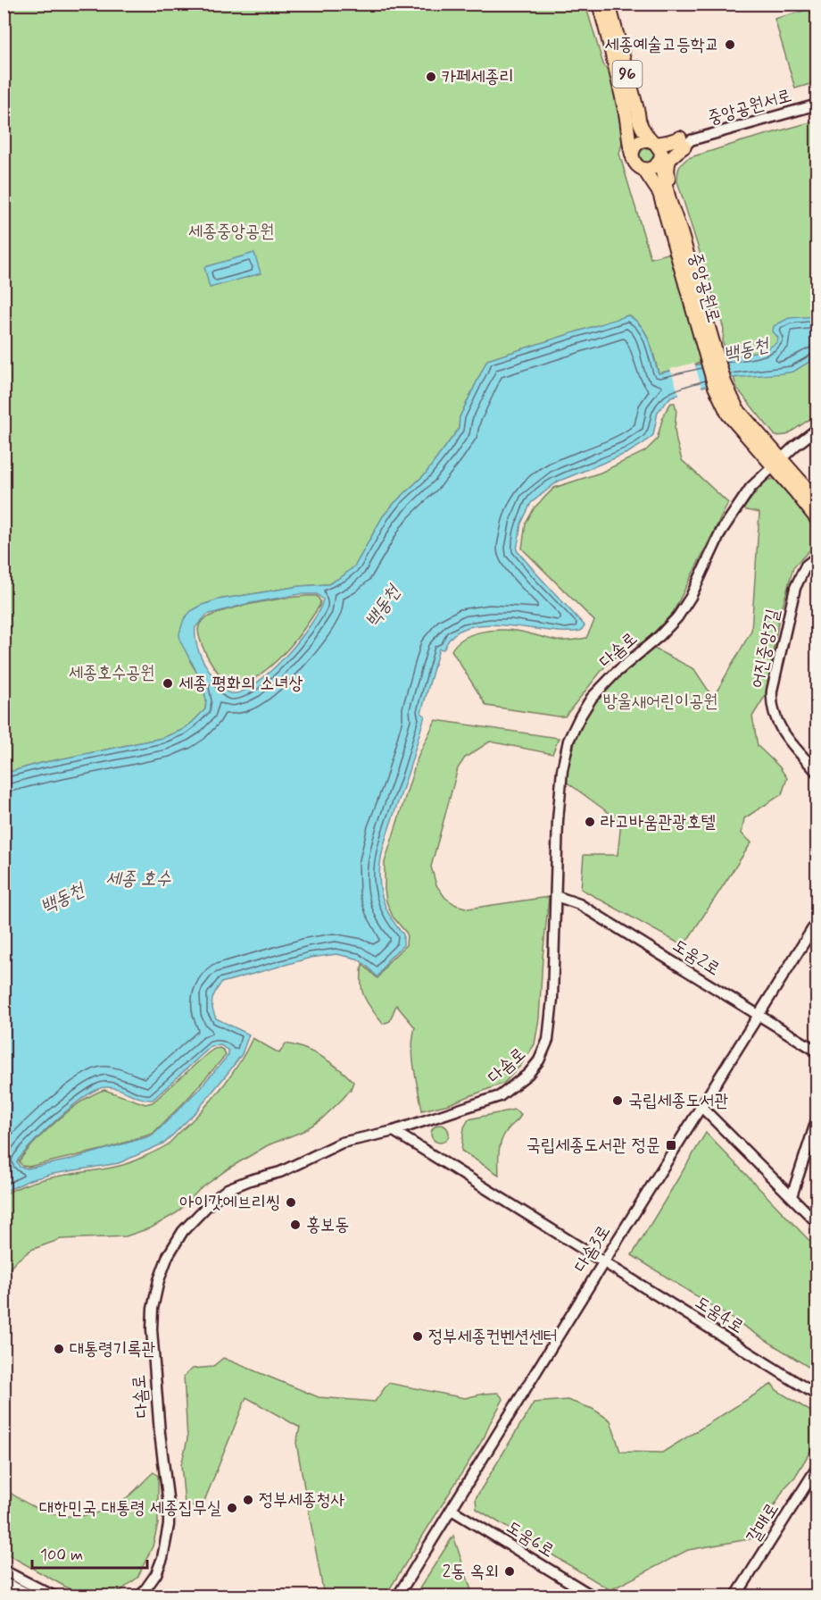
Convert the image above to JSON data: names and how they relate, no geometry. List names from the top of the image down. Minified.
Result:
{"streets":{"main road":["96","중앙공원로"],"street":["중앙공원서로","어진중앙3길","다솜로","도움2로","다솜3로","도움4로","갈매로","도움6로"]},"crossings":[["96","중앙공원로"],["96","다솜로"],["중앙공원로","다솜로"],["다솜로","도움2로"],["다솜로","도움4로"],["도움2로","다솜3로"],["다솜3로","도움4로"],["다솜3로","도움6로"]],"water":["백동천","세종 호수"],"parks":["세종중앙공원","세종호수공원","방울새어린이공원"],"places":{"other":["세종예술고등학교","카페세종리","세종 평화의 소녀상","라고바움관광호텔","국립세종도서관","아이갓에브리씽","홍보동","정부세종컨벤션센터","대통령기록관","정부세종청사","대한민국 대통령 세종집무실","2동 옥외"],"transit":["국립세종도서관 정문"]},"scale_bar":"100 m"}
